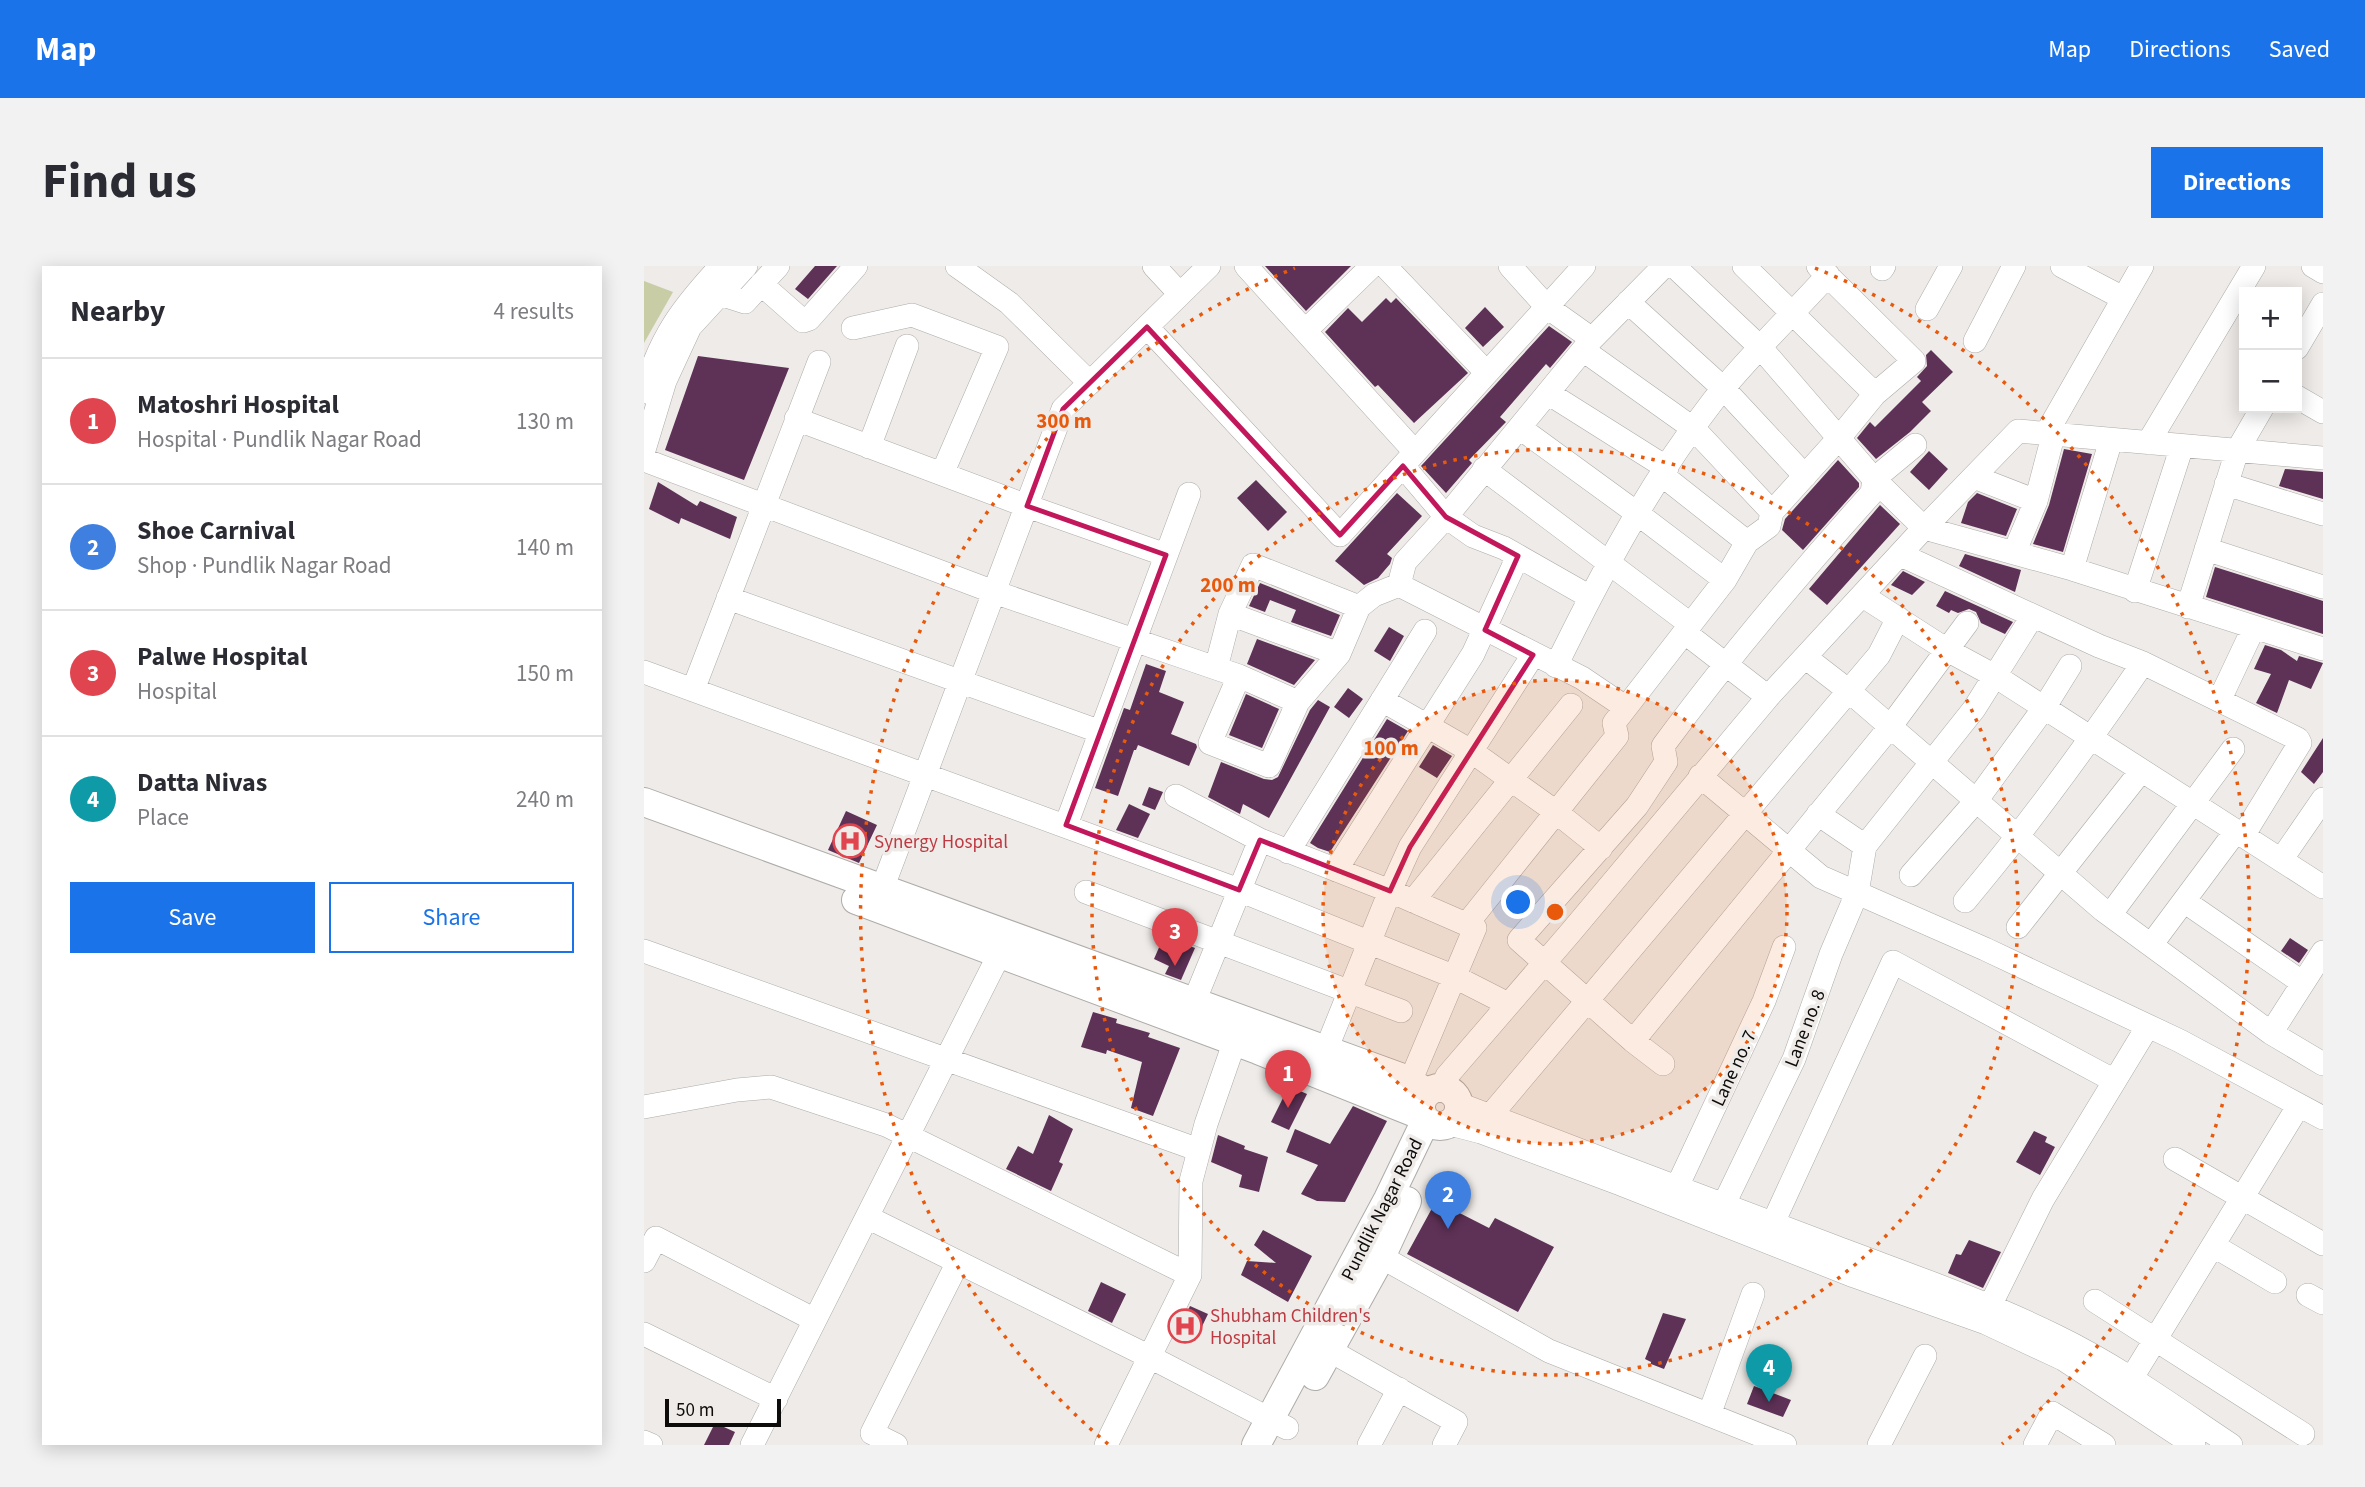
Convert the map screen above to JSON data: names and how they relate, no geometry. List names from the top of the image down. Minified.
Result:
{"streets":{"main road":["Pundlik Nagar Road"],"street":["Lane no. 8","Lane no. 7"]},"places":{"hospital":["Synergy Hospital","Shubham Children's Hospital"]},"scale_bar":"50 m","page":{"header":"Map","nav":["Map","Directions","Saved"],"title":"Find us","buttons":["Directions",["Save","Share"]],"heading":["Nearby","4 results"],"map_buttons":["+","−"],"list":[{"mark":"1","name":"Matoshri Hospital","note":"Hospital · Pundlik Nagar Road","value":"130 m"},{"mark":"2","name":"Shoe Carnival","note":"Shop · Pundlik Nagar Road","value":"140 m"},{"mark":"3","name":"Palwe Hospital","note":"Hospital","value":"150 m"},{"mark":"4","name":"Datta Nivas","note":"Place","value":"240 m"}],"pins":["3","1","2","4"],"scale":"50 m"},"rings":["300 m","200 m","100 m"]}
